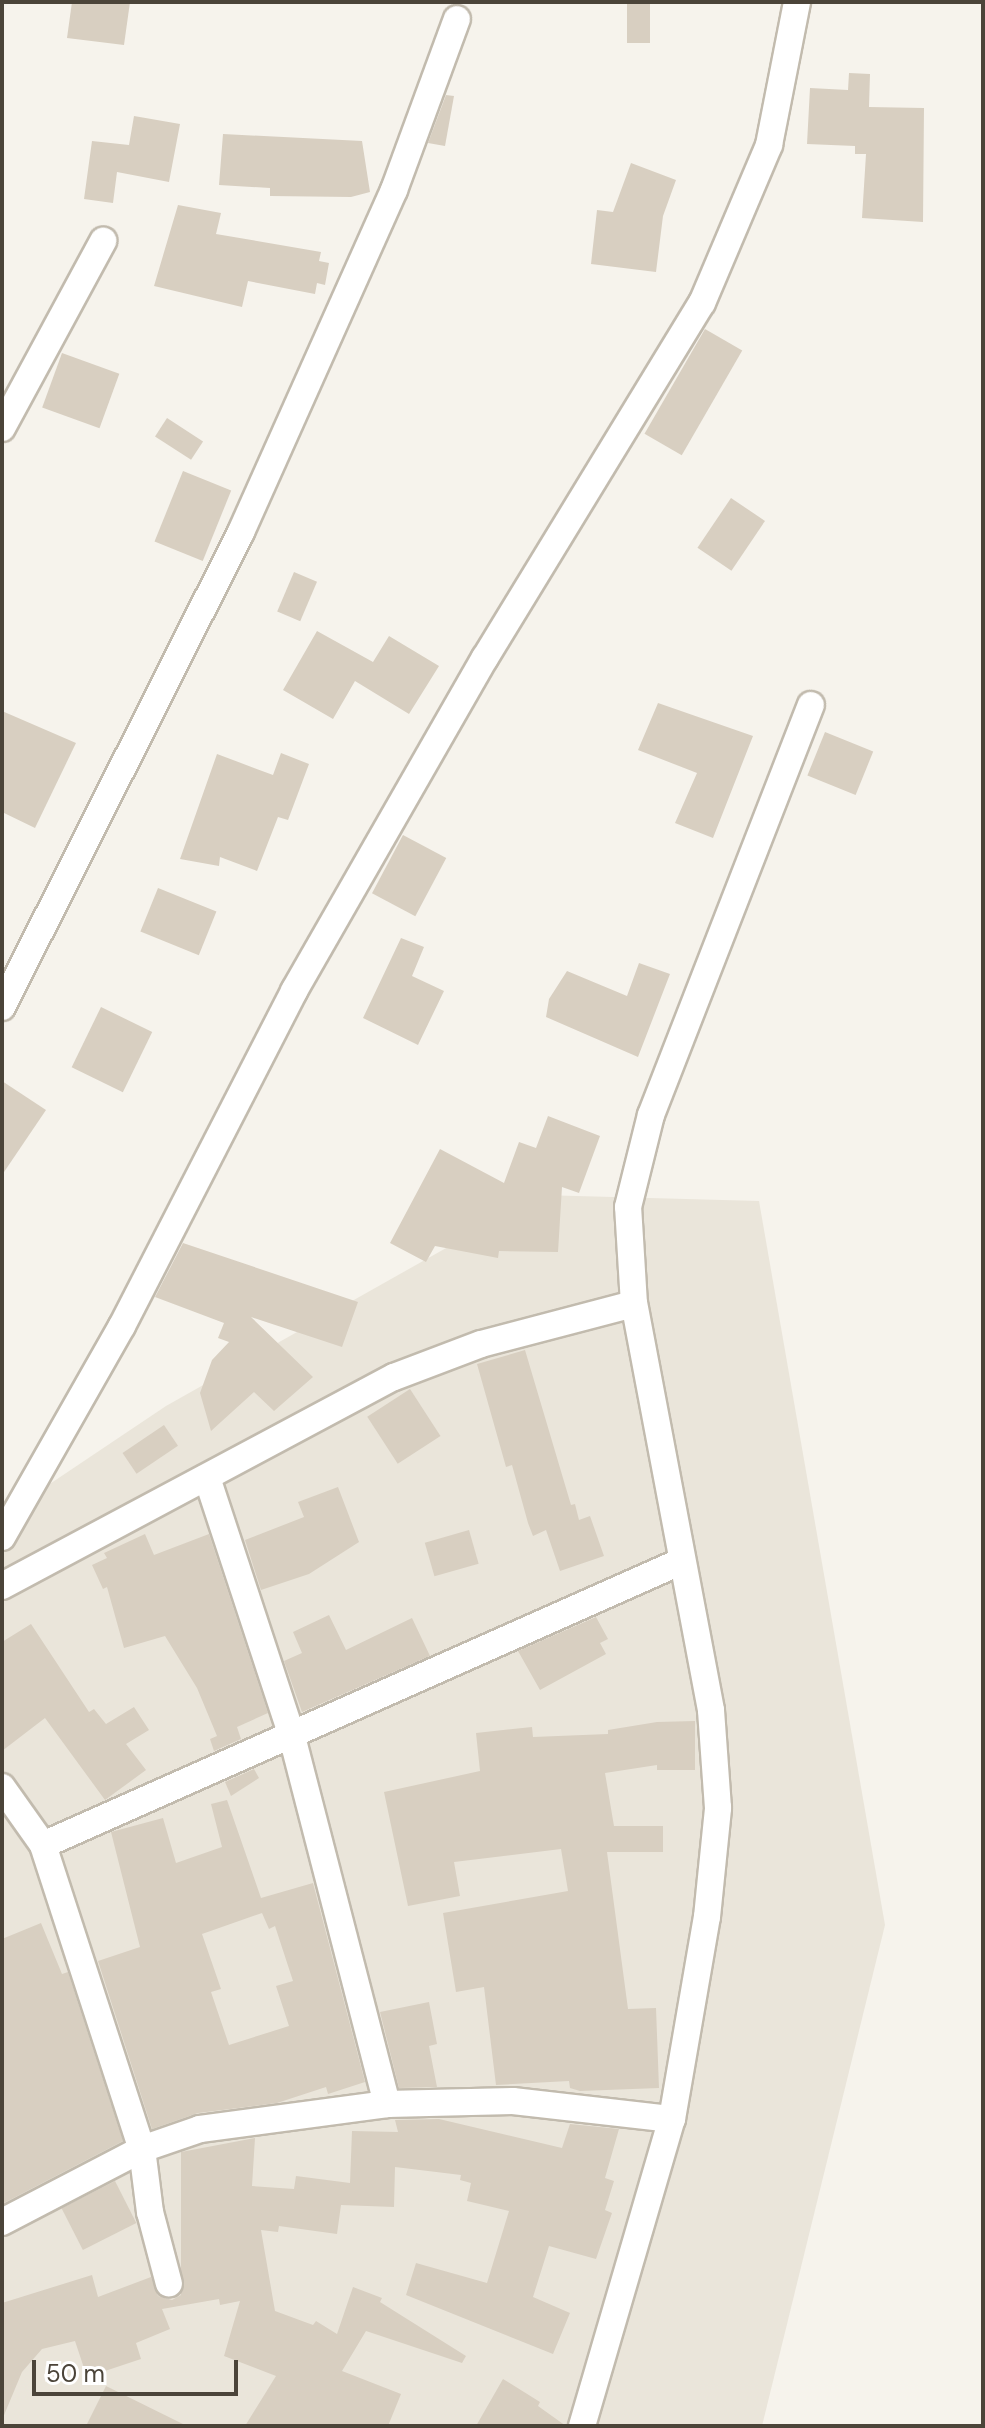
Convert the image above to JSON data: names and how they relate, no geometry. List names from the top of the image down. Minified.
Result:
{"scale_bar":"50 m"}
